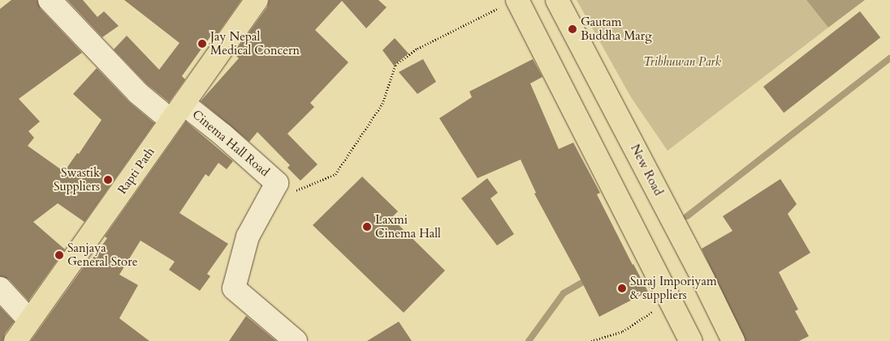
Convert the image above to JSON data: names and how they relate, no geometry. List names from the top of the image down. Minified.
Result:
{"streets":{"main road":["New Road","Rapti Path"],"street":["Cinema Hall Road"]},"crossings":[["Cinema Hall Road","Rapti Path"]],"parks":["Tribhuwan Park"],"places":["Gautam Buddha Marg","Jay Nepal Medical Concern","Swastik Suppliers","Laxmi Cinema Hall","Sanjaya General Store","Suraj Imporiyam & suppliers"]}
